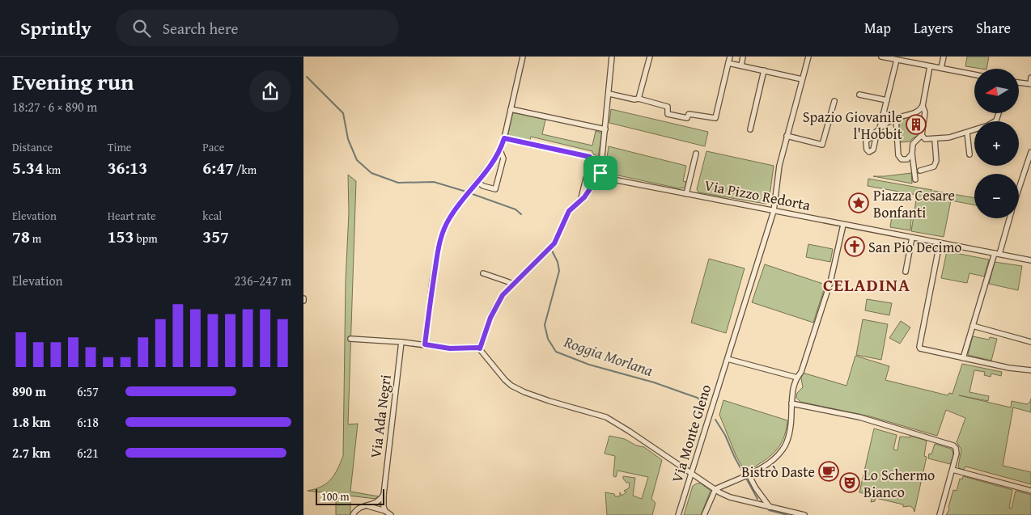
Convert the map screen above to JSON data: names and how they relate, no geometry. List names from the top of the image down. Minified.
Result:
{"streets":{"street":["Via Pizzo Redorta","Via Ada Negri","Via Monte Gleno"]},"crossings":[["Via Pizzo Redorta","Via Monte Gleno"]],"districts":["CELADINA"],"water":["Roggia Morlana"],"places":{"building":["Spazio Giovanile l'Hobbit"],"place":["Piazza Cesare Bonfanti"],"church":["San Pio Decimo"],"cafe":["Bistrò Daste"],"theatre":["Lo Schermo Bianco"]},"scale_bar":"100 m","north":"left","page":{"header":"Sprintly","search":"Search here","nav":["Map","Layers","Share"],"heading":["Evening run","18:27 · 6 × 890 m"],"map_buttons":["+","−"],"stats":[["Distance","5.34 km"],["Time","36:13"],["Pace","6:47 /km"],["Elevation","78 m"],["Heart rate","153 bpm"],["kcal","357"]],"chart":["Elevation","236–247 m"],"list":[{"name":"890 m","note":"6:57"},{"name":"1.8 km","note":"6:18"},{"name":"2.7 km","note":"6:21"}],"scale":"100 m"}}
